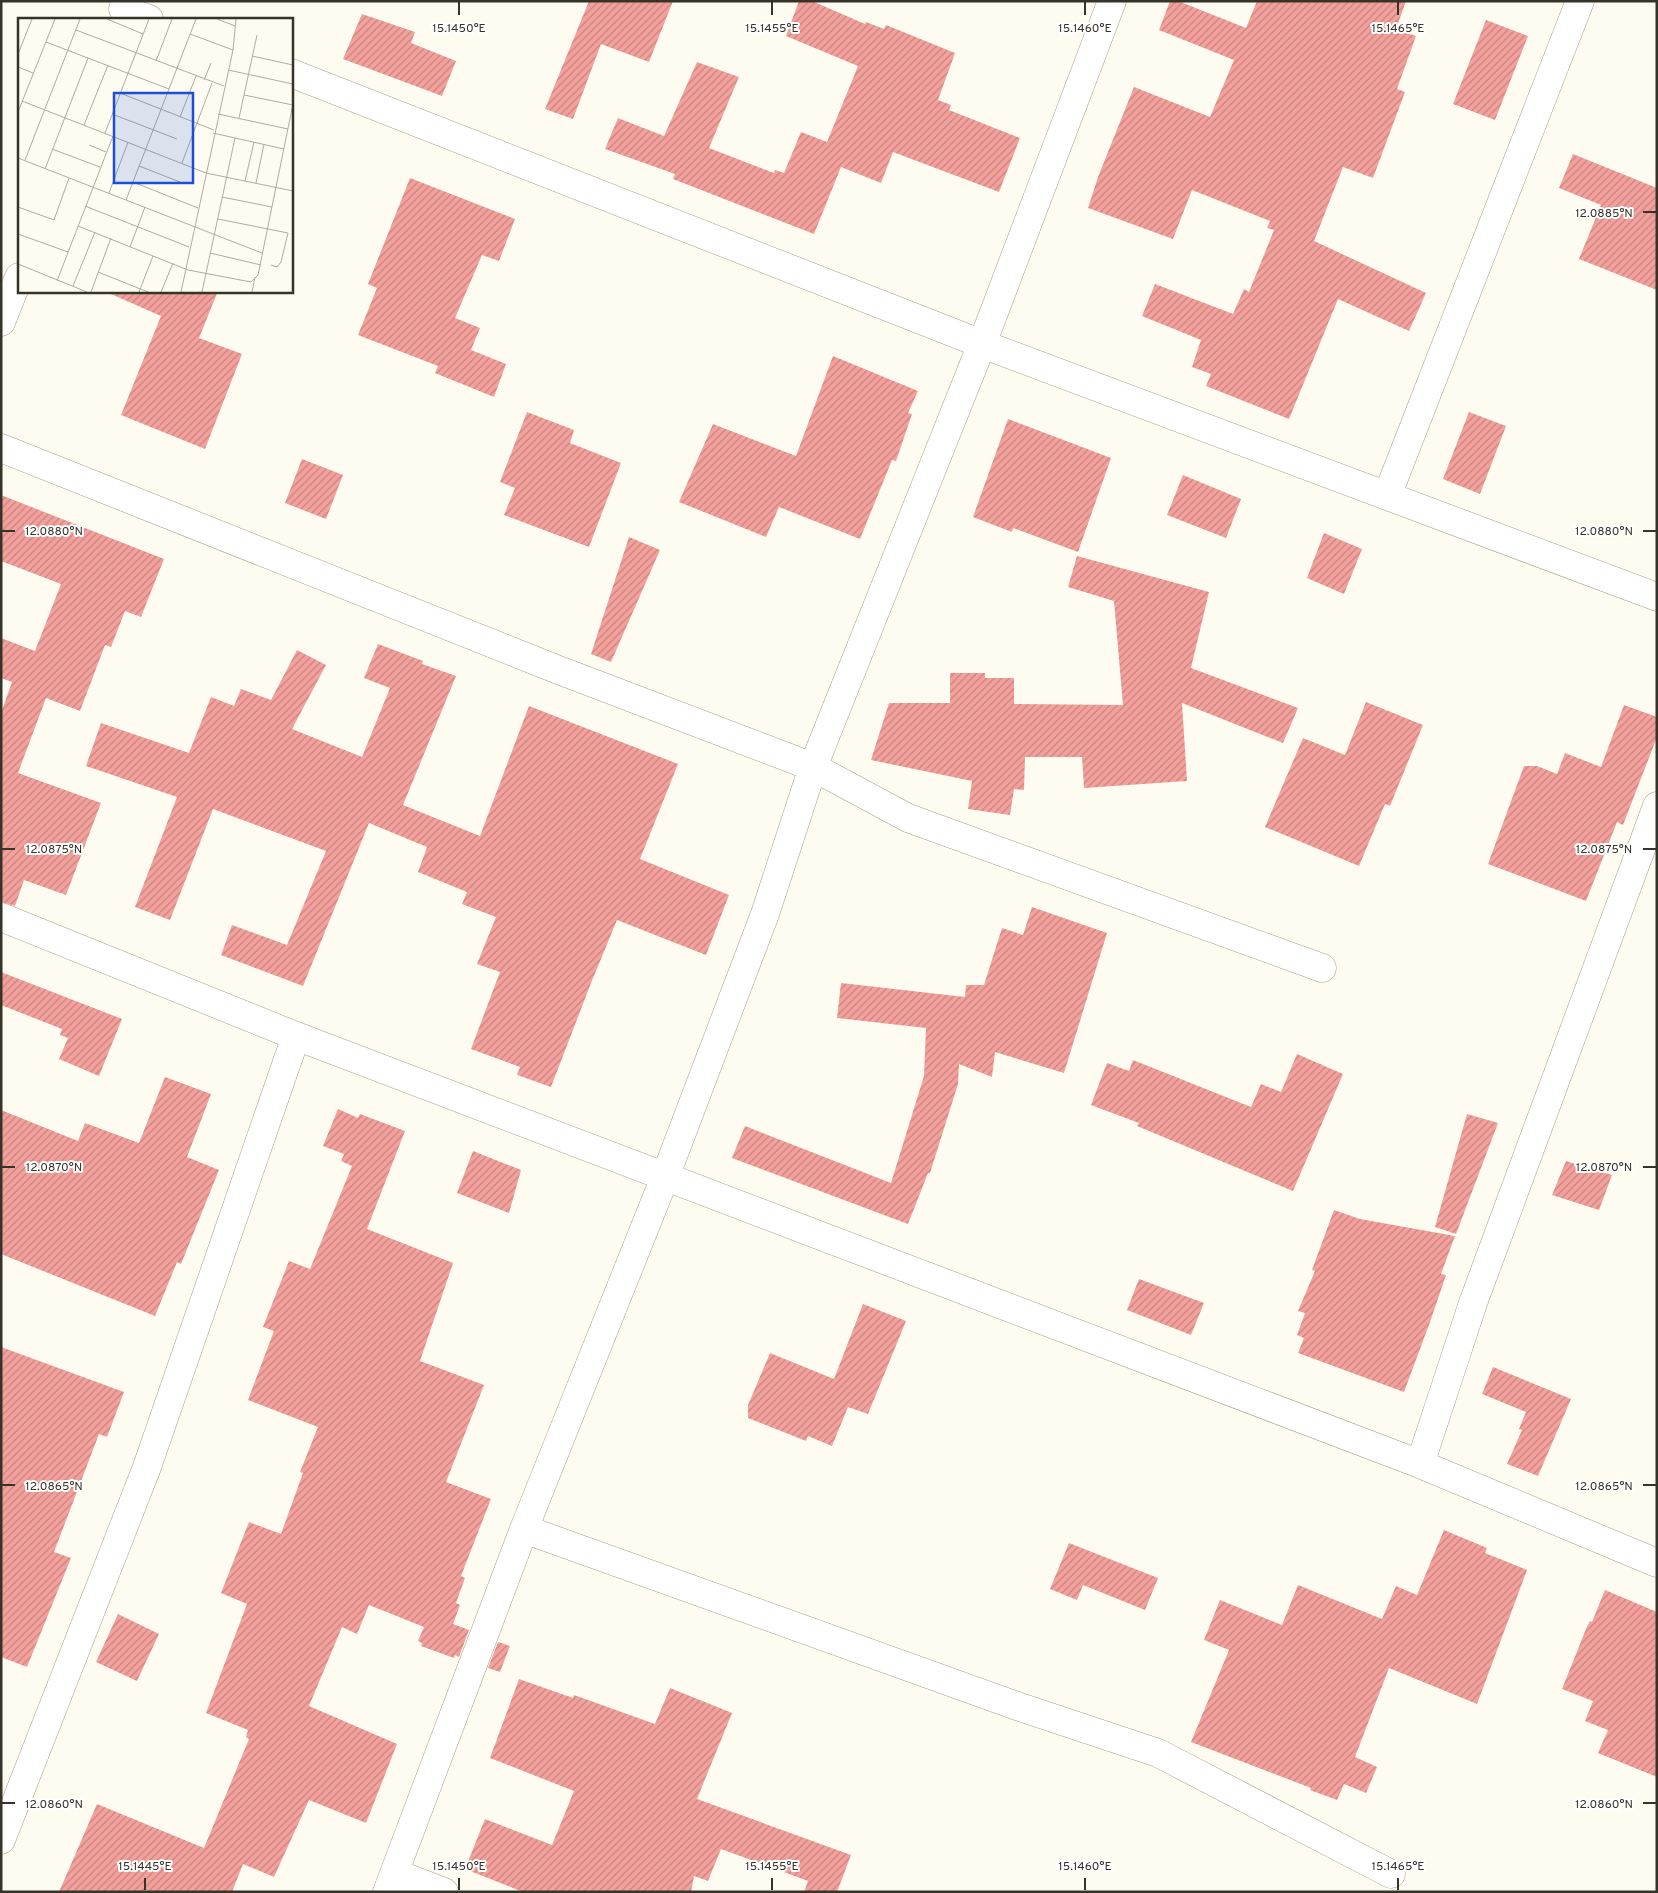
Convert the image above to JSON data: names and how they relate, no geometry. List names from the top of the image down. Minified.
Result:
{"coordinates":["15.1450°E","15.1455°E","15.1460°E","15.1465°E","12.0885°N","12.0880°N","12.0875°N","12.0870°N","12.0865°N","12.0860°N","15.1445°E"]}
